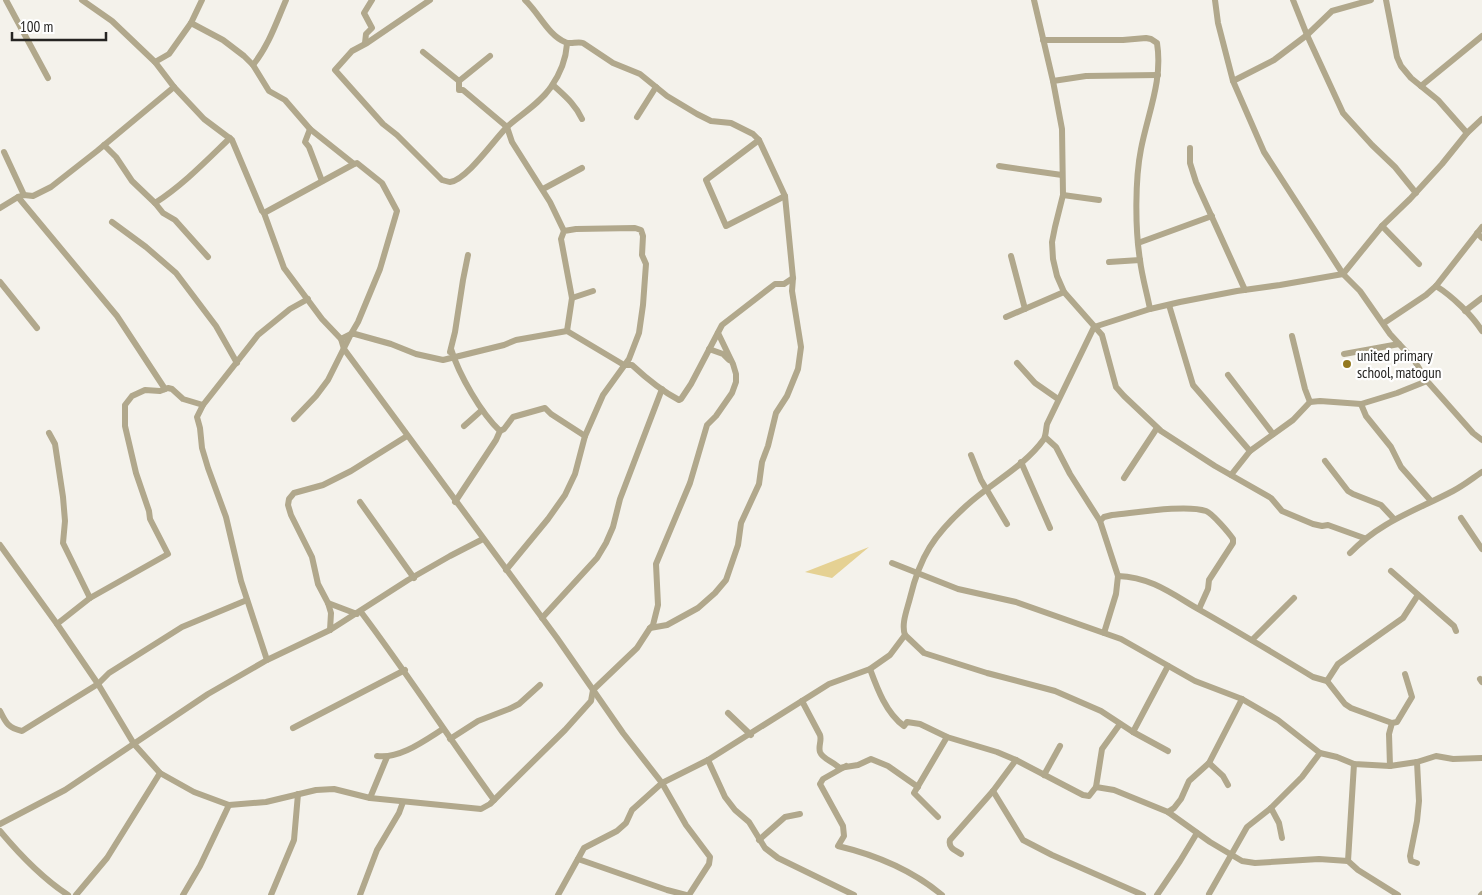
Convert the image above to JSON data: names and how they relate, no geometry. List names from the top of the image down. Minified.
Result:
{"places":["united primary school, matogun"],"scale_bar":"100 m"}
